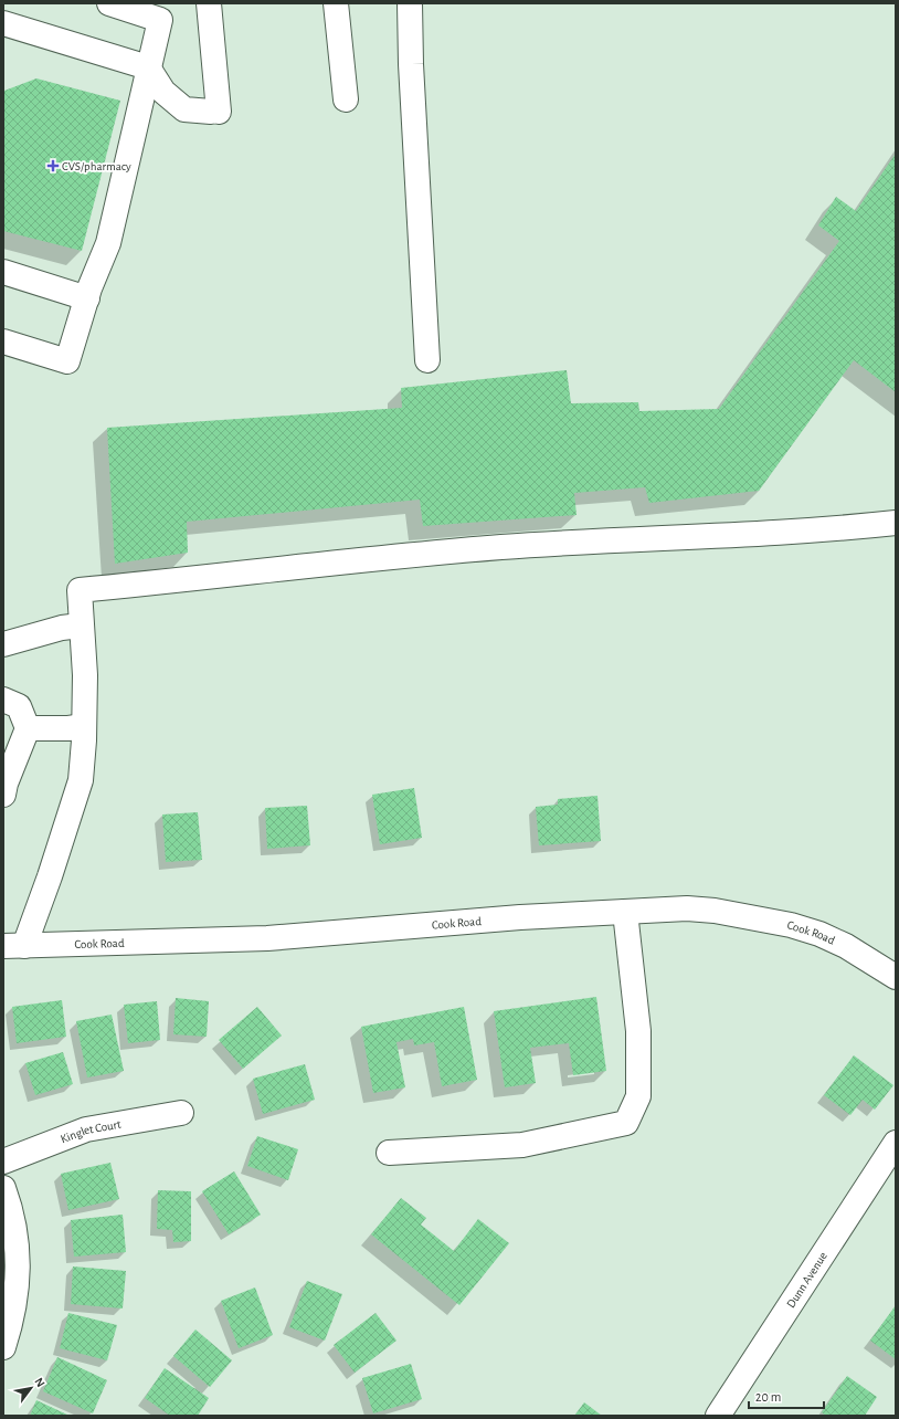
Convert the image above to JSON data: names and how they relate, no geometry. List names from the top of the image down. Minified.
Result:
{"streets":{"street":["Cook Road","Kinglet Court","Dunn Avenue"]},"places":{"health":["CVS/pharmacy"]},"scale_bar":"20 m","north":"top right"}
